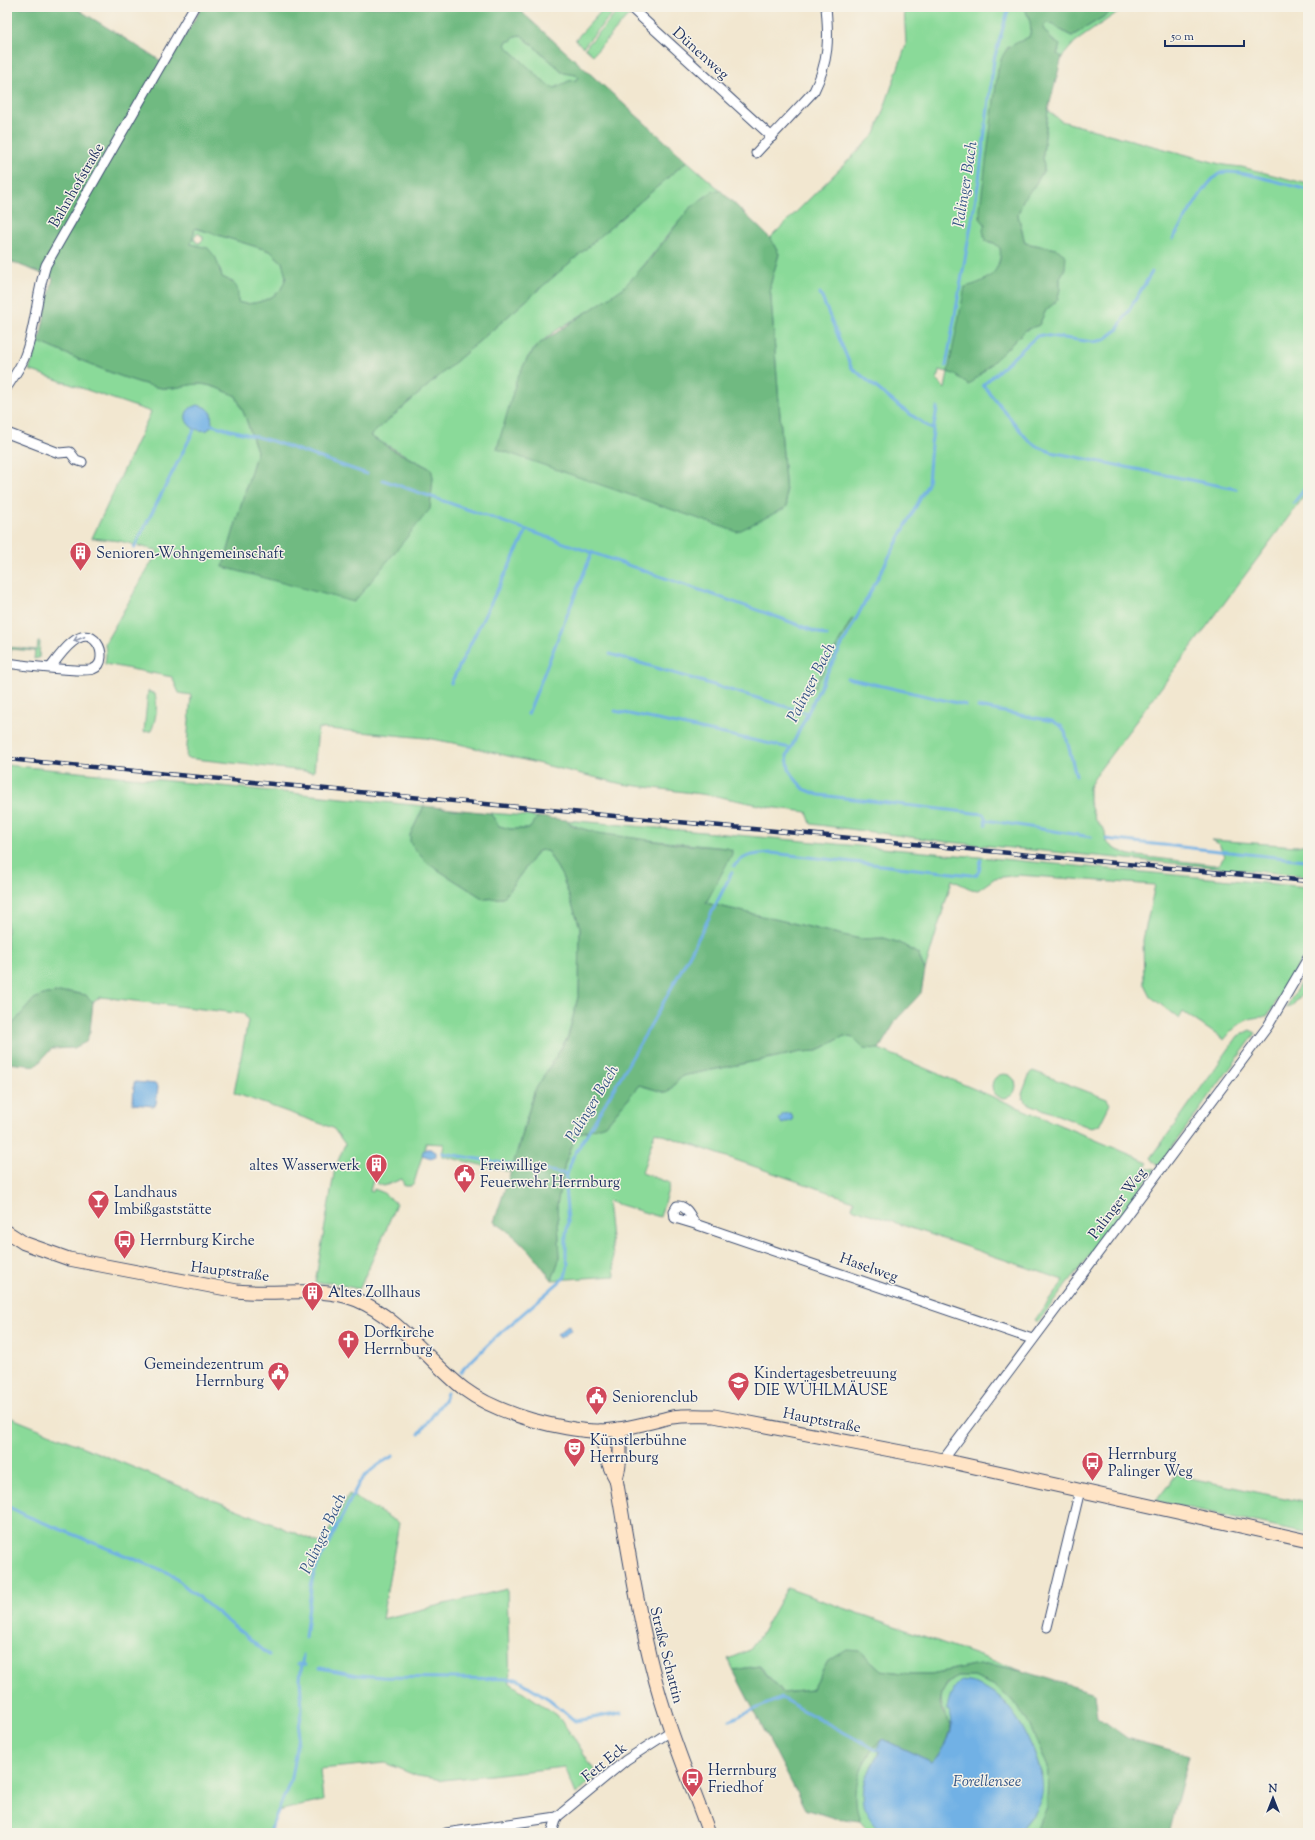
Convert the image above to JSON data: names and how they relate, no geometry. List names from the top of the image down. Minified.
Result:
{"streets":{"main road":["Hauptstraße","Straße Schattin"],"street":["Dünenweg","Bahnhofstraße","Palinger Weg","Haselweg","Fett Eck"]},"crossings":[["Palinger Weg","Haselweg"],["Palinger Weg","Hauptstraße"],["Hauptstraße","Straße Schattin"],["Straße Schattin","Fett Eck"]],"water":["Palinger Bach","Forellensee"],"places":{"building":["Senioren-Wohngemeinschaft","altes Wasserwerk","Altes Zollhaus"],"public building":["Freiwillige Feuerwehr Herrnburg","Gemeindezentrum Herrnburg","Seniorenclub"],"bar":["Landhaus Imbißgaststätte"],"bus stop":["Herrnburg Kirche","Herrnburg Palinger Weg","Herrnburg Friedhof"],"church":["Dorfkirche Herrnburg"],"school or university":["Kindertagesbetreuung DIE WÜHLMÄUSE"],"theatre":["Künstlerbühne Herrnburg"]},"scale_bar":"50 m","north":"top"}
